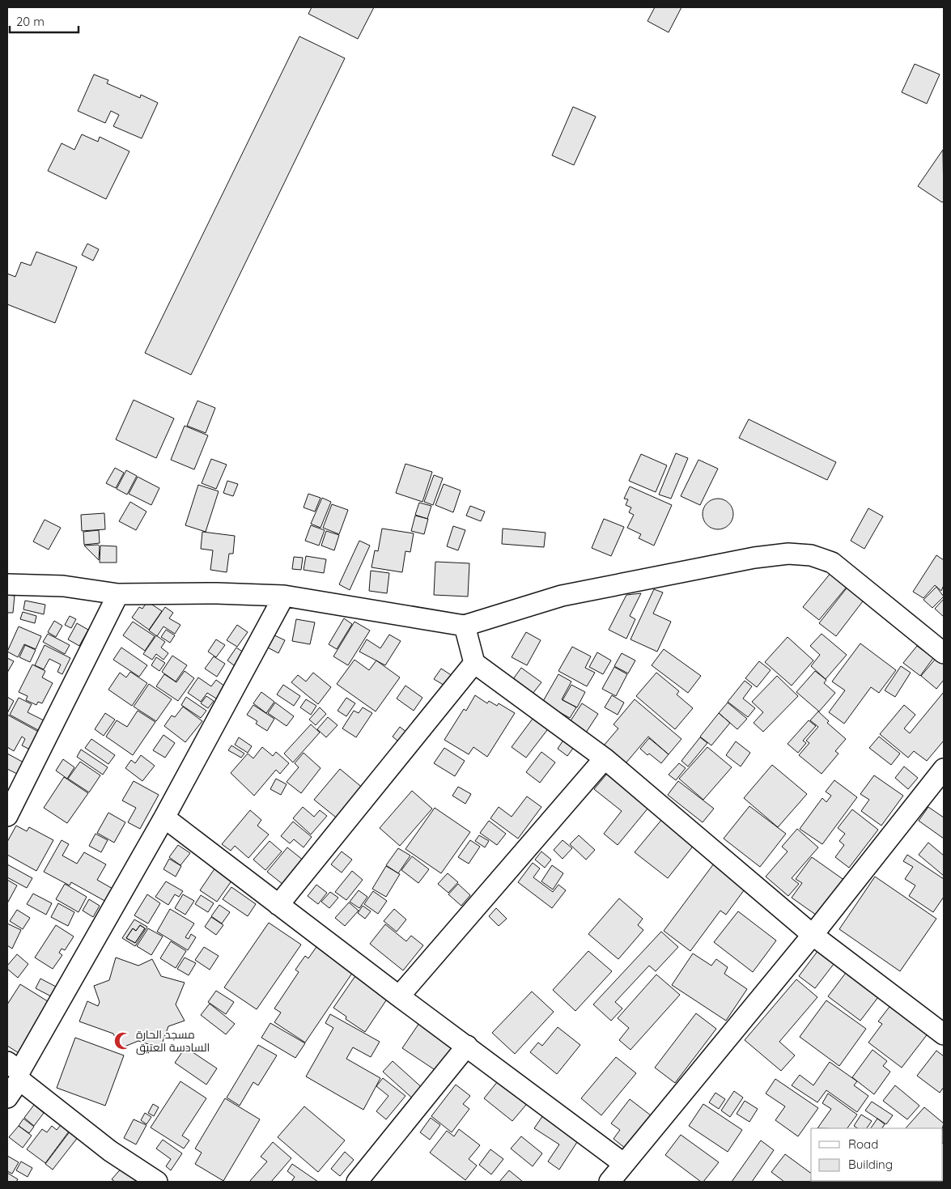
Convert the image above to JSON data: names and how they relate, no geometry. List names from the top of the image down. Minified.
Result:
{"places":{"mosque":["مسجد الحارة السادسة العتيق"]},"legend":["Road","Building"],"scale_bar":"20 m"}
